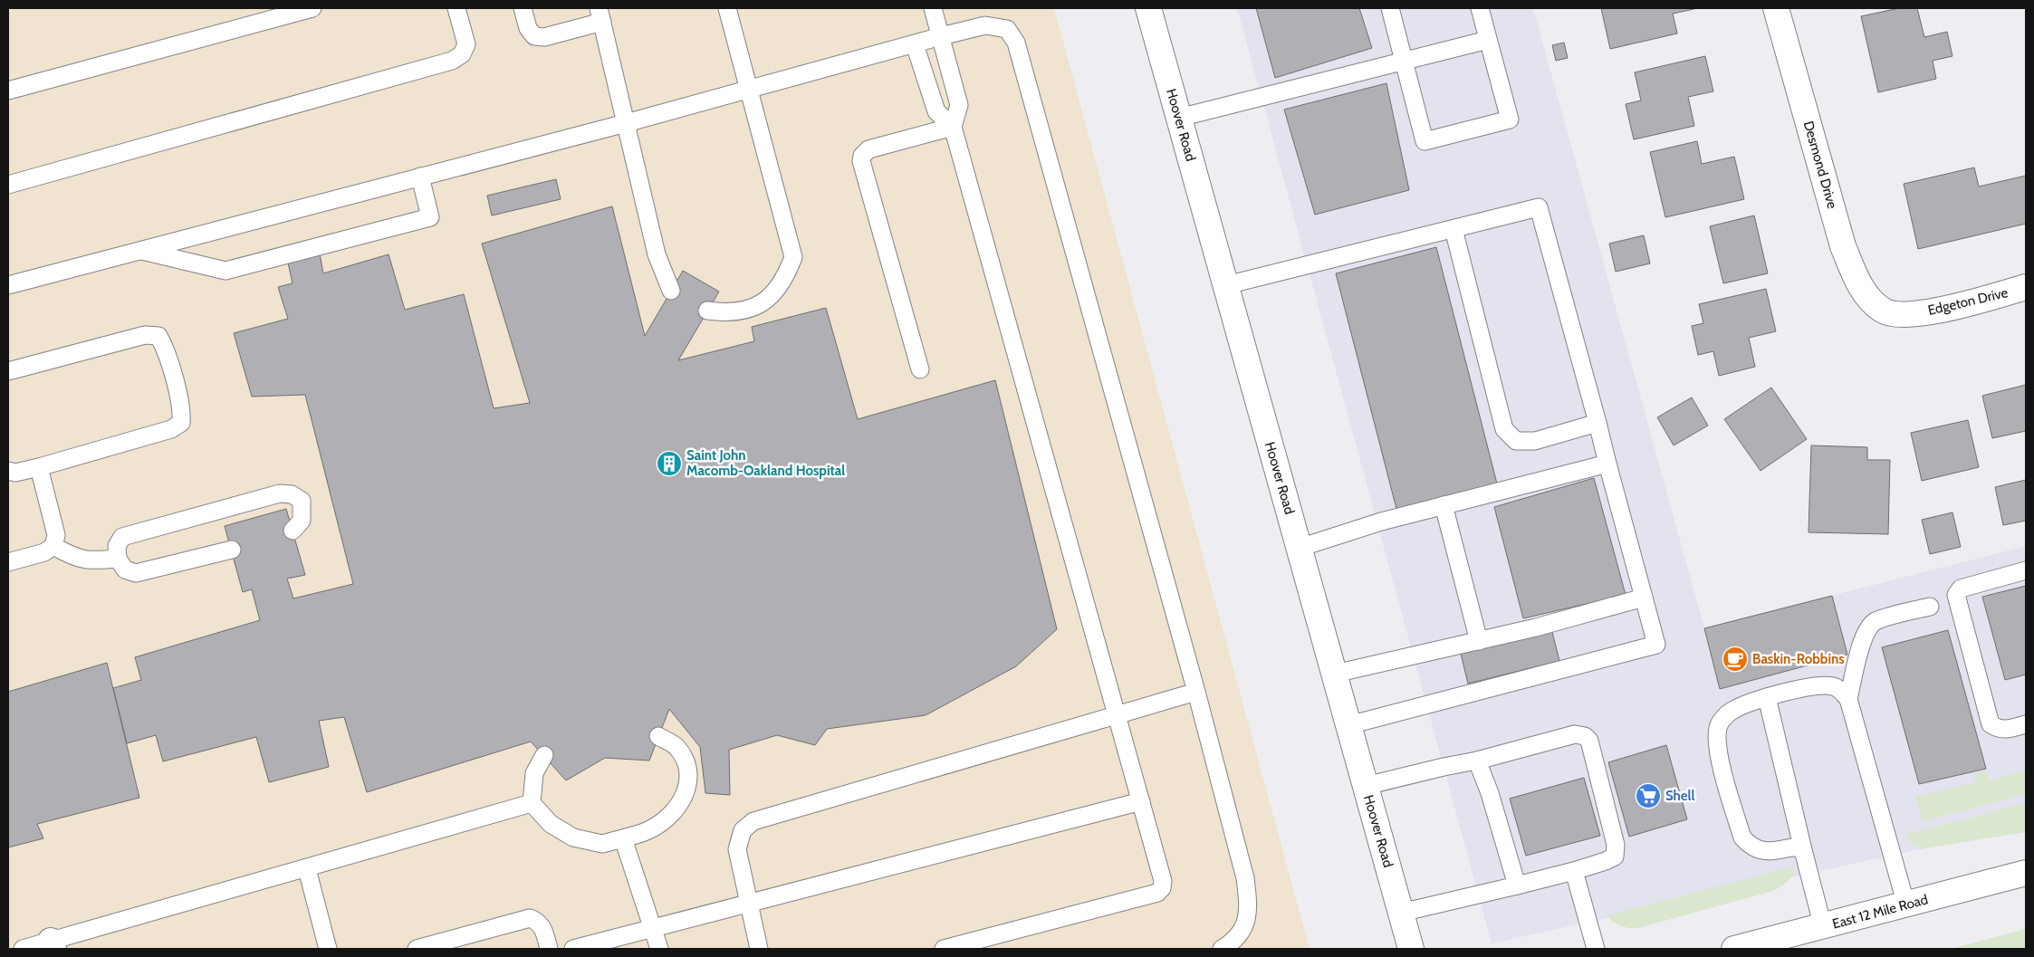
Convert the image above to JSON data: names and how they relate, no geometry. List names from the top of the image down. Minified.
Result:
{"streets":{"main road":["Hoover Road","Desmond Drive","Edgeton Drive","East 12 Mile Road"]},"crossings":[["Desmond Drive","Edgeton Drive"]],"places":{"building":["Saint John Macomb-Oakland Hospital"],"cafe":["Baskin-Robbins"],"supermarket":["Shell"]}}
